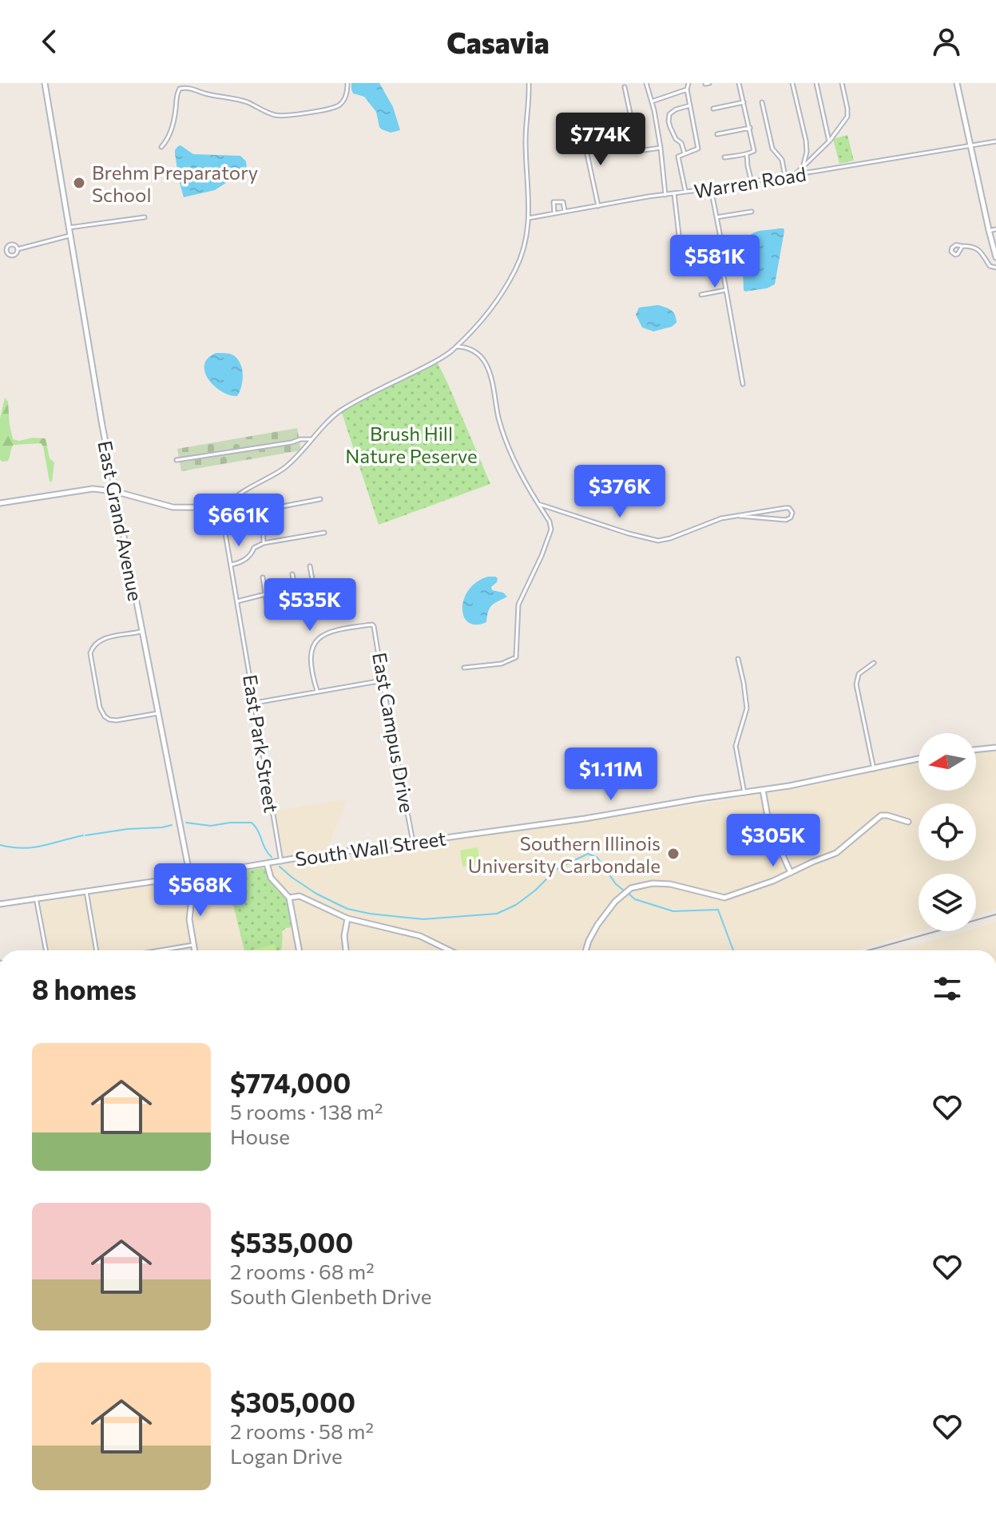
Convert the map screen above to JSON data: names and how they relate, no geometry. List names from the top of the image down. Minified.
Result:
{"streets":{"street":["Warren Road","East Grand Avenue","East Campus Drive","East Park Street","South Wall Street"]},"crossings":[["East Grand Avenue","South Wall Street"],["East Campus Drive","South Wall Street"],["East Park Street","South Wall Street"]],"parks":["Brush Hill Nature Peserve"],"places":["Brehm Preparatory School","Southern Illinois University Carbondale"],"north":"left","page":{"header":"Casavia","price":["$774K","$581K","$376K","$661K","$535K","$1.11M","$305K","$568K"],"heading":"8 homes","list":[{"name":"$774,000","note":"5 rooms · 138 m² · House"},{"name":"$535,000","note":"2 rooms · 68 m² · South Glenbeth Drive"},{"name":"$305,000","note":"2 rooms · 58 m² · Logan Drive"}]}}
